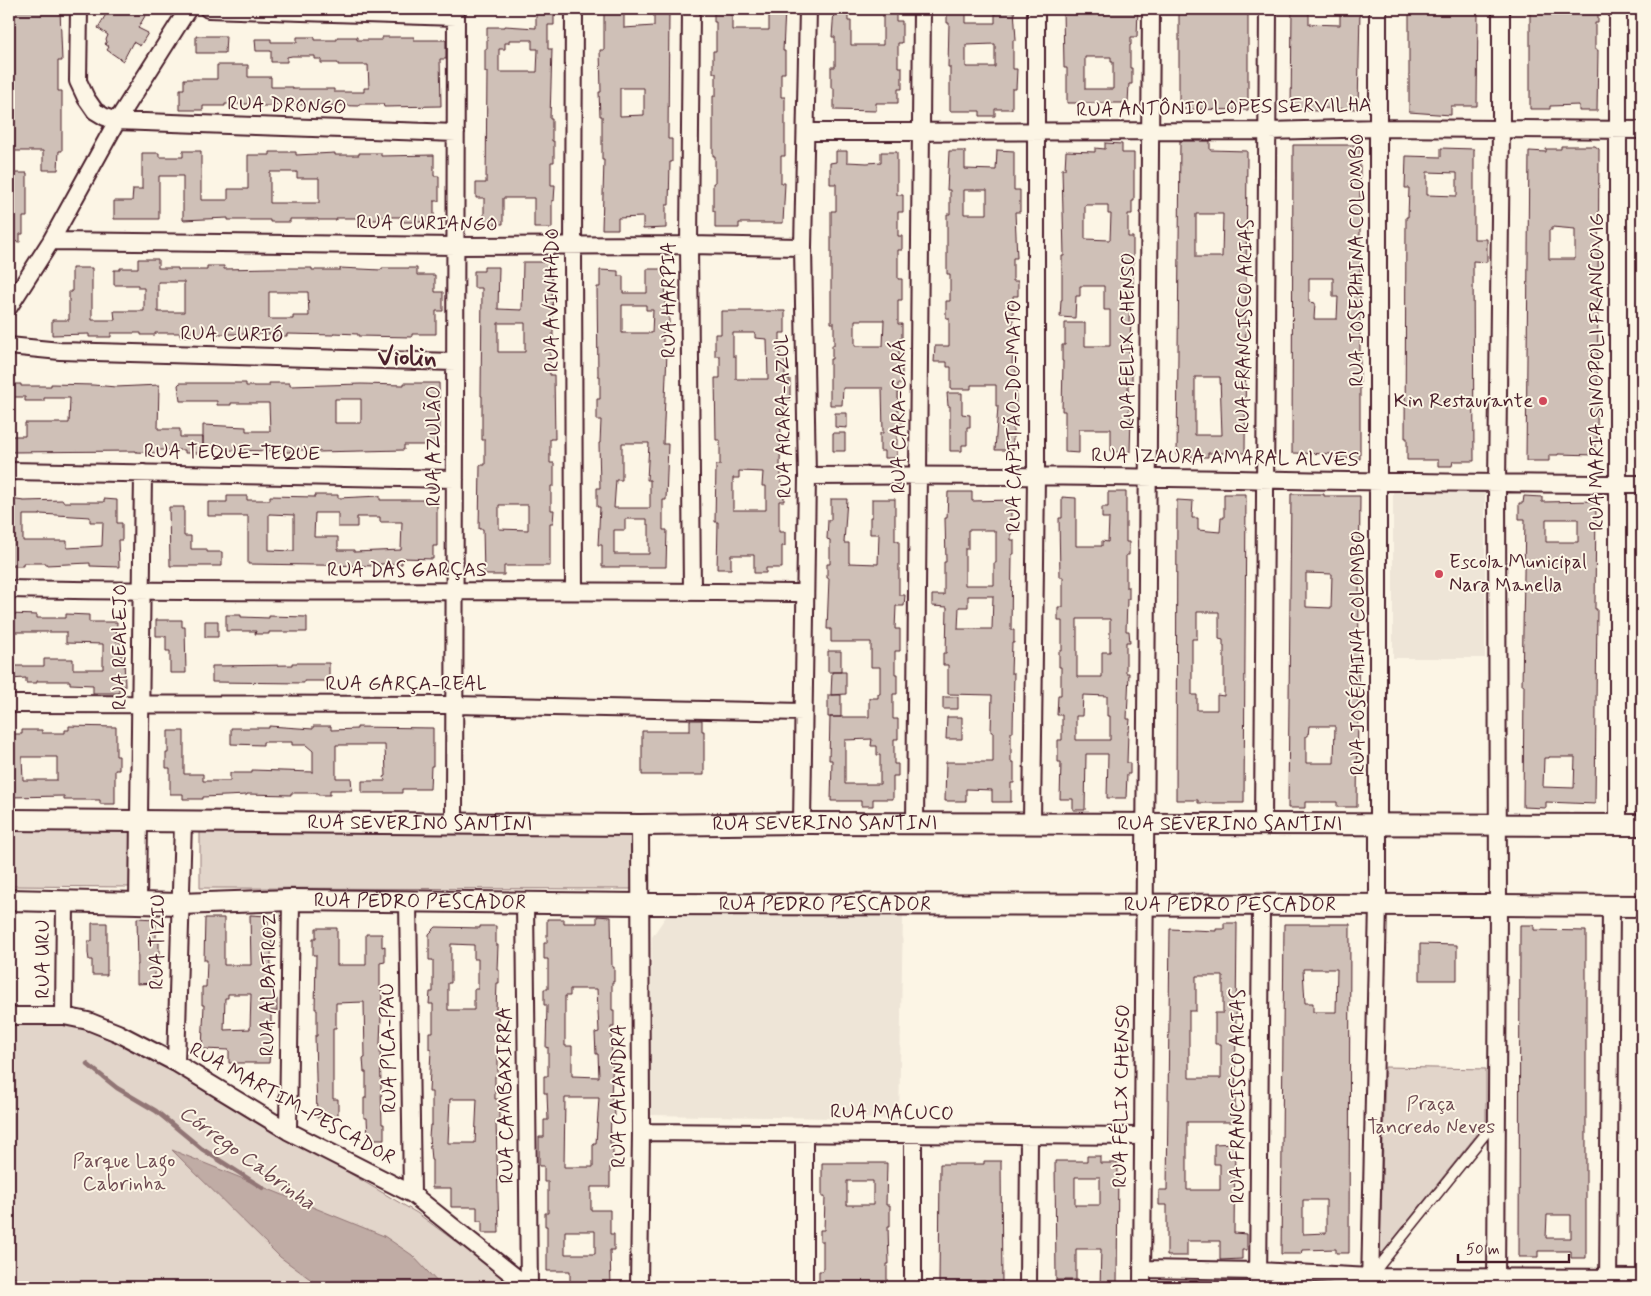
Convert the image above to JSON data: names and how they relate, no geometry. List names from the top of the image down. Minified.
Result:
{"streets":{"street":["RUA DRONGO","RUA ANTÔNIO LOPES SERVILHA","RUA CURIANGO","RUA JOSEPHINA COLOMBO","RUA AVINHADO","RUA HARPIA","RUA FRANCISCO ARIAS","RUA CURIÓ","RUA FELIX CHENSO","RUA MARIA SINOPOLI FRANCOVIG","RUA ARARA-AZUL","RUA CARA-CARÁ","RUA CAPITÃO-DO-MATO","RUA AZULÃO","RUA TEQUE-TEQUE","RUA IZAURA AMARAL ALVES","RUA DAS GARÇAS","RUA REALEJO","RUA JOSÉPHINA COLOMBO","RUA GARÇA-REAL","RUA SEVERINO SANTINI","RUA PEDRO PESCADOR","RUA TIZIU","RUA URU","RUA ALBATROZ","RUA PICA-PAU","RUA CAMBAXIRRA","RUA CALANDRA","RUA FÉLIX CHENSO","RUA MARTIM-PESCADOR","RUA MACUCO"]},"crossings":[["RUA DRONGO","RUA AZULÃO"],["RUA ANTÔNIO LOPES SERVILHA","RUA JOSEPHINA COLOMBO"],["RUA ANTÔNIO LOPES SERVILHA","RUA FRANCISCO ARIAS"],["RUA ANTÔNIO LOPES SERVILHA","RUA FELIX CHENSO"],["RUA ANTÔNIO LOPES SERVILHA","RUA MARIA SINOPOLI FRANCOVIG"],["RUA ANTÔNIO LOPES SERVILHA","RUA ARARA-AZUL"],["RUA ANTÔNIO LOPES SERVILHA","RUA CARA-CARÁ"],["RUA ANTÔNIO LOPES SERVILHA","RUA CAPITÃO-DO-MATO"],["RUA CURIANGO","RUA AVINHADO"],["RUA CURIANGO","RUA HARPIA"],["RUA CURIANGO","RUA ARARA-AZUL"],["RUA CURIANGO","RUA AZULÃO"],["RUA JOSEPHINA COLOMBO","RUA IZAURA AMARAL ALVES"],["RUA JOSEPHINA COLOMBO","RUA JOSÉPHINA COLOMBO"],["RUA AVINHADO","RUA DAS GARÇAS"],["RUA HARPIA","RUA DAS GARÇAS"],["RUA FRANCISCO ARIAS","RUA IZAURA AMARAL ALVES"],["RUA FRANCISCO ARIAS","RUA SEVERINO SANTINI"],["RUA FRANCISCO ARIAS","RUA PEDRO PESCADOR"],["RUA CURIÓ","RUA AZULÃO"],["RUA FELIX CHENSO","RUA IZAURA AMARAL ALVES"],["RUA FELIX CHENSO","RUA SEVERINO SANTINI"],["RUA FELIX CHENSO","RUA FÉLIX CHENSO"],["RUA MARIA SINOPOLI FRANCOVIG","RUA IZAURA AMARAL ALVES"],["RUA MARIA SINOPOLI FRANCOVIG","RUA SEVERINO SANTINI"],["RUA ARARA-AZUL","RUA IZAURA AMARAL ALVES"],["RUA ARARA-AZUL","RUA DAS GARÇAS"],["RUA ARARA-AZUL","RUA GARÇA-REAL"],["RUA ARARA-AZUL","RUA SEVERINO SANTINI"],["RUA CARA-CARÁ","RUA IZAURA AMARAL ALVES"],["RUA CARA-CARÁ","RUA SEVERINO SANTINI"],["RUA CAPITÃO-DO-MATO","RUA IZAURA AMARAL ALVES"],["RUA CAPITÃO-DO-MATO","RUA SEVERINO SANTINI"],["RUA AZULÃO","RUA TEQUE-TEQUE"],["RUA AZULÃO","RUA DAS GARÇAS"],["RUA AZULÃO","RUA GARÇA-REAL"],["RUA AZULÃO","RUA SEVERINO SANTINI"],["RUA TEQUE-TEQUE","RUA REALEJO"],["RUA IZAURA AMARAL ALVES","RUA JOSÉPHINA COLOMBO"],["RUA DAS GARÇAS","RUA REALEJO"],["RUA REALEJO","RUA GARÇA-REAL"],["RUA REALEJO","RUA SEVERINO SANTINI"],["RUA REALEJO","RUA PEDRO PESCADOR"],["RUA JOSÉPHINA COLOMBO","RUA SEVERINO SANTINI"],["RUA JOSÉPHINA COLOMBO","RUA PEDRO PESCADOR"],["RUA SEVERINO SANTINI","RUA TIZIU"],["RUA SEVERINO SANTINI","RUA CALANDRA"],["RUA SEVERINO SANTINI","RUA FÉLIX CHENSO"],["RUA PEDRO PESCADOR","RUA TIZIU"],["RUA PEDRO PESCADOR","RUA URU"],["RUA PEDRO PESCADOR","RUA ALBATROZ"],["RUA PEDRO PESCADOR","RUA PICA-PAU"],["RUA PEDRO PESCADOR","RUA CAMBAXIRRA"],["RUA PEDRO PESCADOR","RUA CALANDRA"],["RUA PEDRO PESCADOR","RUA FÉLIX CHENSO"],["RUA TIZIU","RUA MARTIM-PESCADOR"],["RUA URU","RUA MARTIM-PESCADOR"],["RUA ALBATROZ","RUA MARTIM-PESCADOR"],["RUA PICA-PAU","RUA MARTIM-PESCADOR"],["RUA CAMBAXIRRA","RUA MARTIM-PESCADOR"],["RUA CALANDRA","RUA MACUCO"],["RUA FÉLIX CHENSO","RUA MACUCO"]],"districts":["Violin"],"water":["Córrego Cabrinha"],"parks":["Praça Tancredo Neves","Parque Lago Cabrinha"],"places":["Kin Restaurante","Escola Municipal Nara Manella"],"scale_bar":"50 m"}
